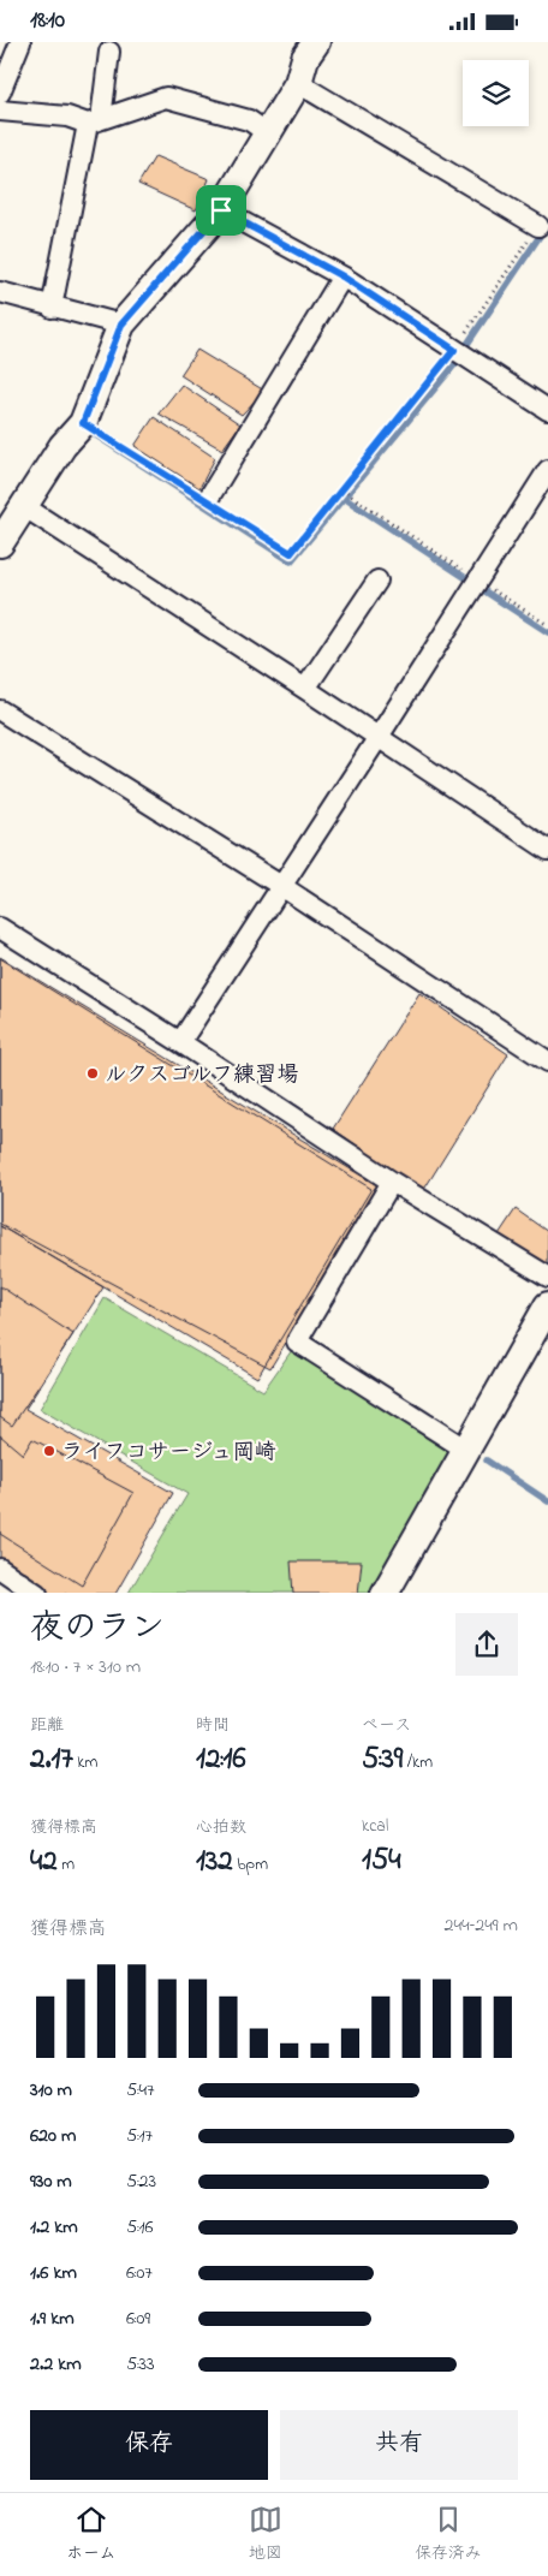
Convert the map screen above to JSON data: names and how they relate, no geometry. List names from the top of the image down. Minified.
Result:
{"places":["ルクスゴルフ練習場","ライフコサージュ岡崎"],"page":{"status":"18:10","heading":["夜のラン","18:10 · 7 × 310 m"],"stats":[["距離","2.17 km"],["時間","12:16"],["ペース","5:39 /km"],["獲得標高","42 m"],["心拍数","132 bpm"],["kcal","154"]],"chart":["獲得標高","244–249 m"],"list":[{"name":"310 m","note":"5:47"},{"name":"620 m","note":"5:17"},{"name":"930 m","note":"5:23"},{"name":"1.2 km","note":"5:16"},{"name":"1.6 km","note":"6:07"},{"name":"1.9 km","note":"6:09"},{"name":"2.2 km","note":"5:33"}],"buttons":["保存","共有"],"tabs":["ホーム","地図","保存済み"]}}
